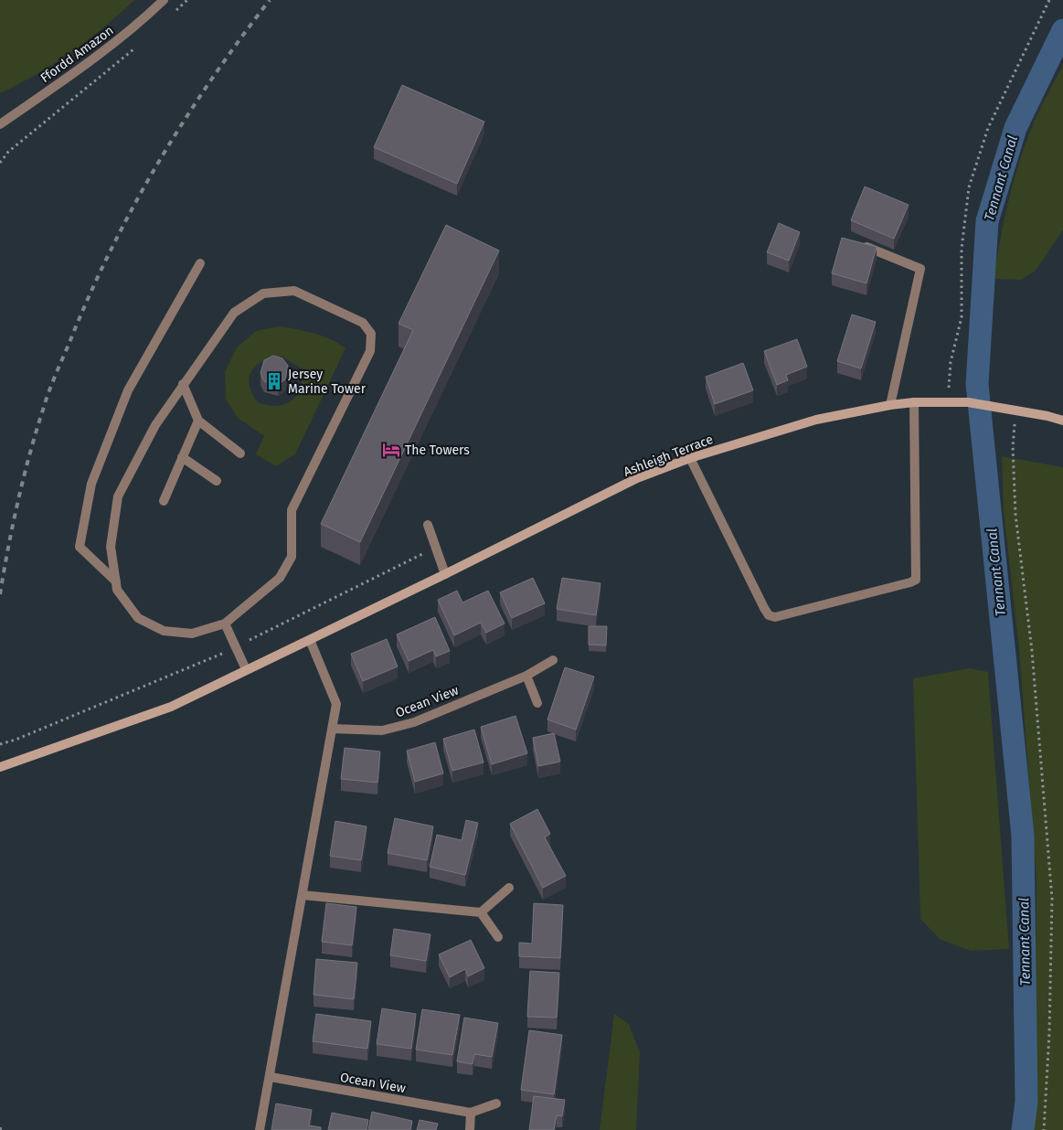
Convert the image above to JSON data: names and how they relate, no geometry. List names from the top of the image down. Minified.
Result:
{"streets":{"main road":["Ashleigh Terrace"],"street":["Ffordd Amazon","Ocean View"]},"water":["Tennant Canal"],"places":{"building":["Jersey Marine Tower"],"hotel":["The Towers"]}}
